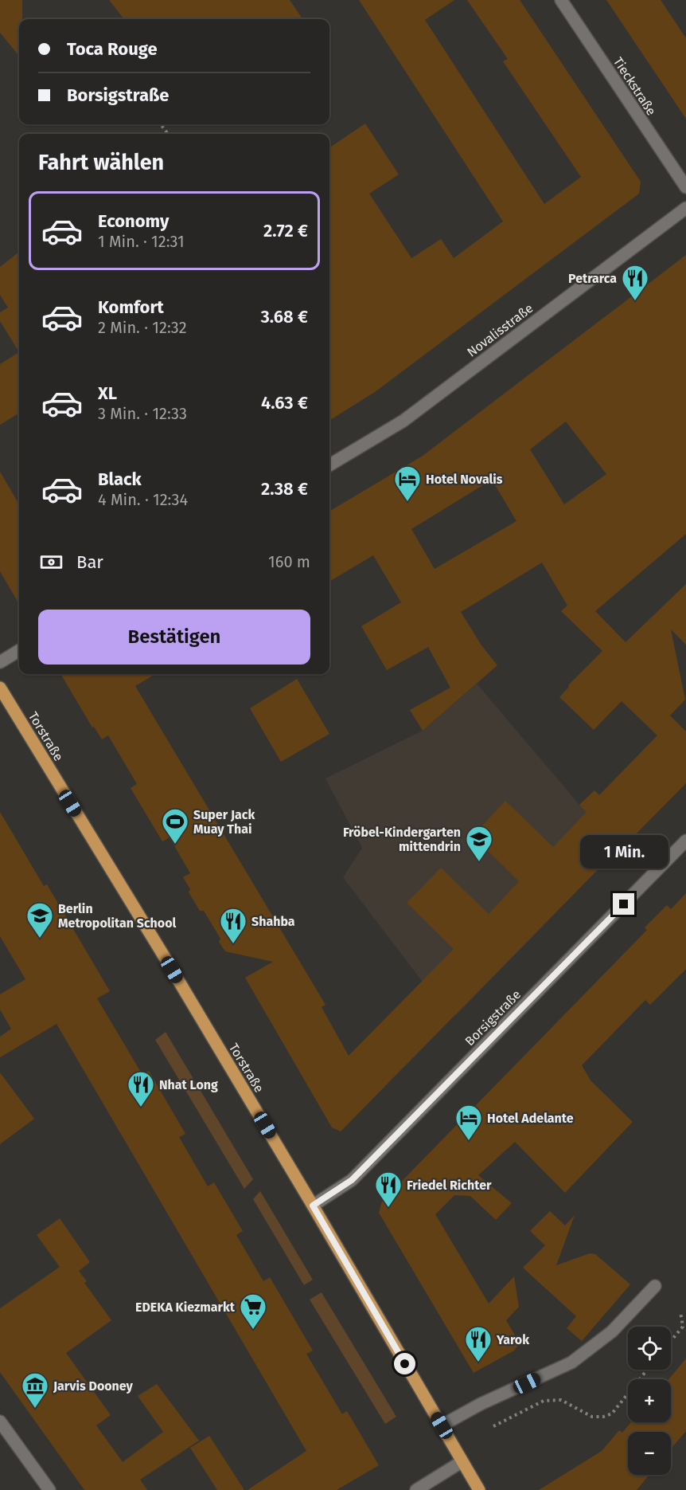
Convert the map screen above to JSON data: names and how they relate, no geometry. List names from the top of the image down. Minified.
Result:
{"streets":{"main road":["Torstraße"],"street":["Tieckstraße","Novalisstraße","Borsigstraße"]},"crossings":[["Torstraße","Borsigstraße"]],"places":{"restaurant":["Petrarca","Shahba","Nhat Long","Friedel Richter","Yarok"],"hotel":["Hotel Novalis","Hotel Adelante"],"sports":["Super Jack Muay Thai"],"school or university":["Fröbel-Kindergarten mittendrin","Berlin Metropolitan School"],"supermarket":["EDEKA Kiezmarkt"],"museum":["Jarvis Dooney"]},"page":{"banner":["Toca Rouge","Borsigstraße"],"heading":"Fahrt wählen","list":[{"name":"Economy","note":"1 Min. · 12:31","value":"2.72 €"},{"name":"Komfort","note":"2 Min. · 12:32","value":"3.68 €"},{"name":"XL","note":"3 Min. · 12:33","value":"4.63 €"},{"name":"Black","note":"4 Min. · 12:34","value":"2.38 €"}],"pay":["Bar","160 m"],"buttons":"Bestätigen","bubble":"1 Min.","map_buttons":["+","−"]}}
